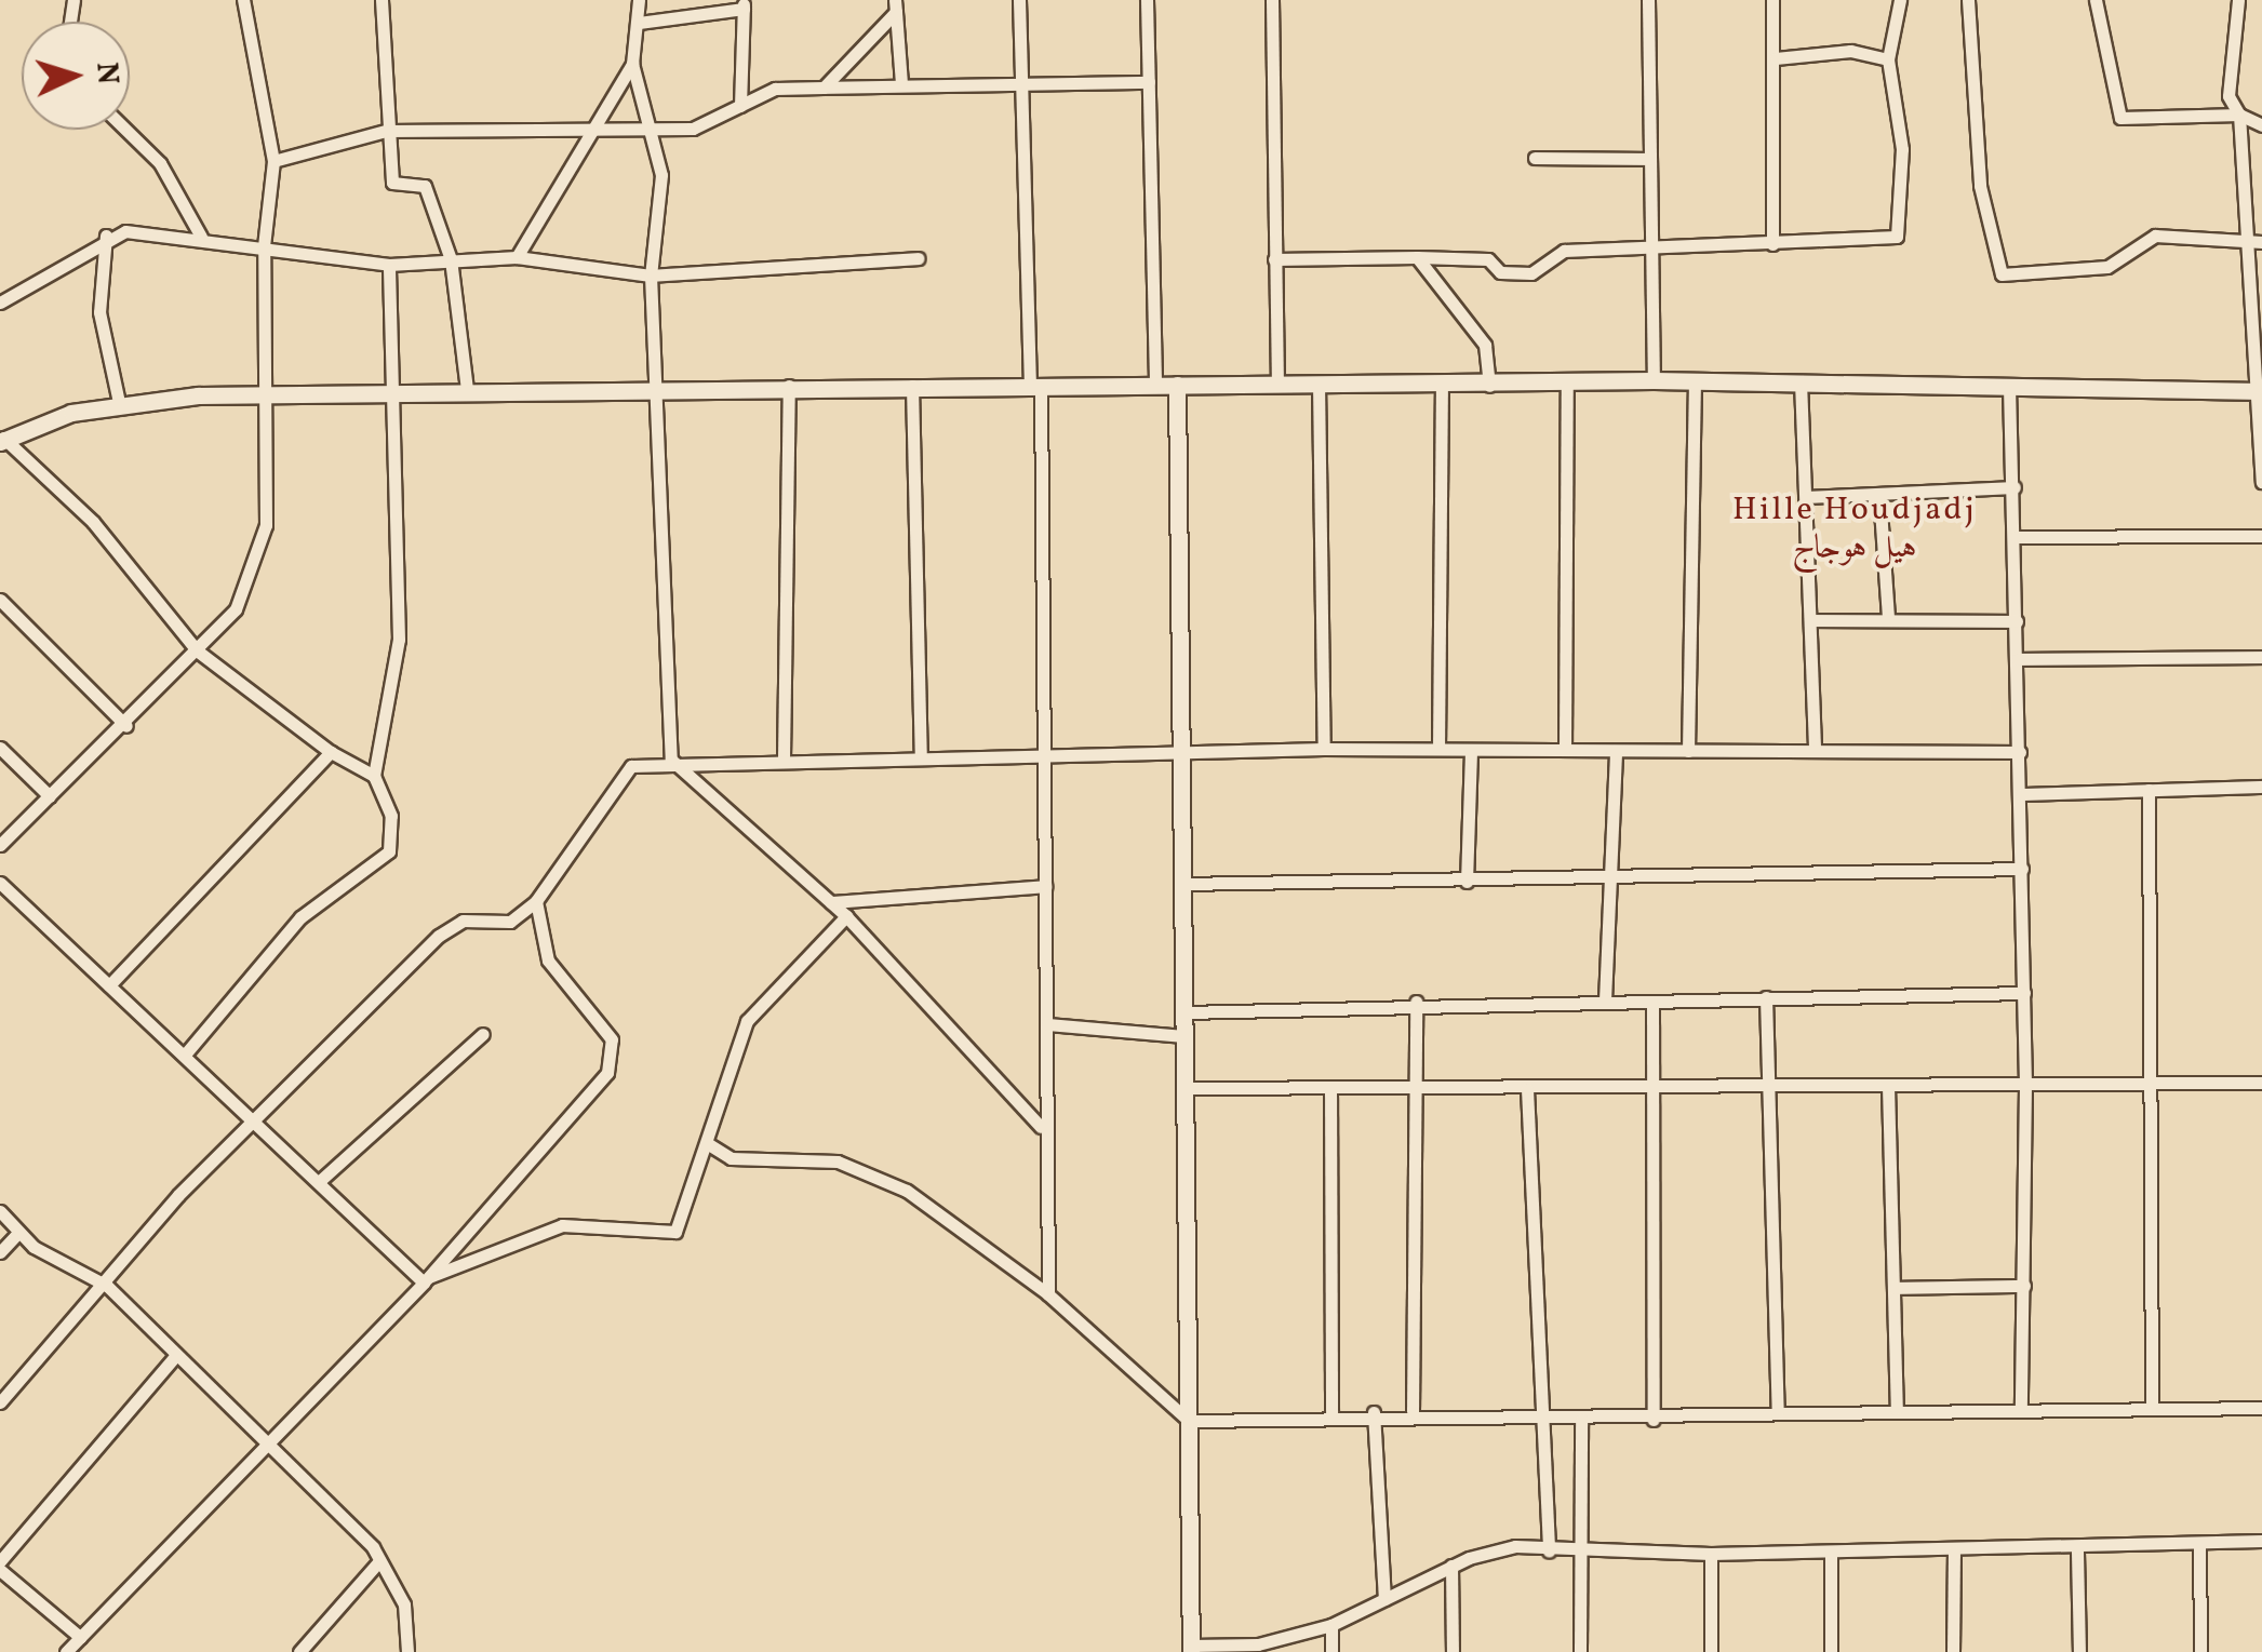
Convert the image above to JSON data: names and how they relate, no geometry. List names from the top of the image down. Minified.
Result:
{"districts":["Hille Houdjadj هيل هوجاج"],"north":"right"}
